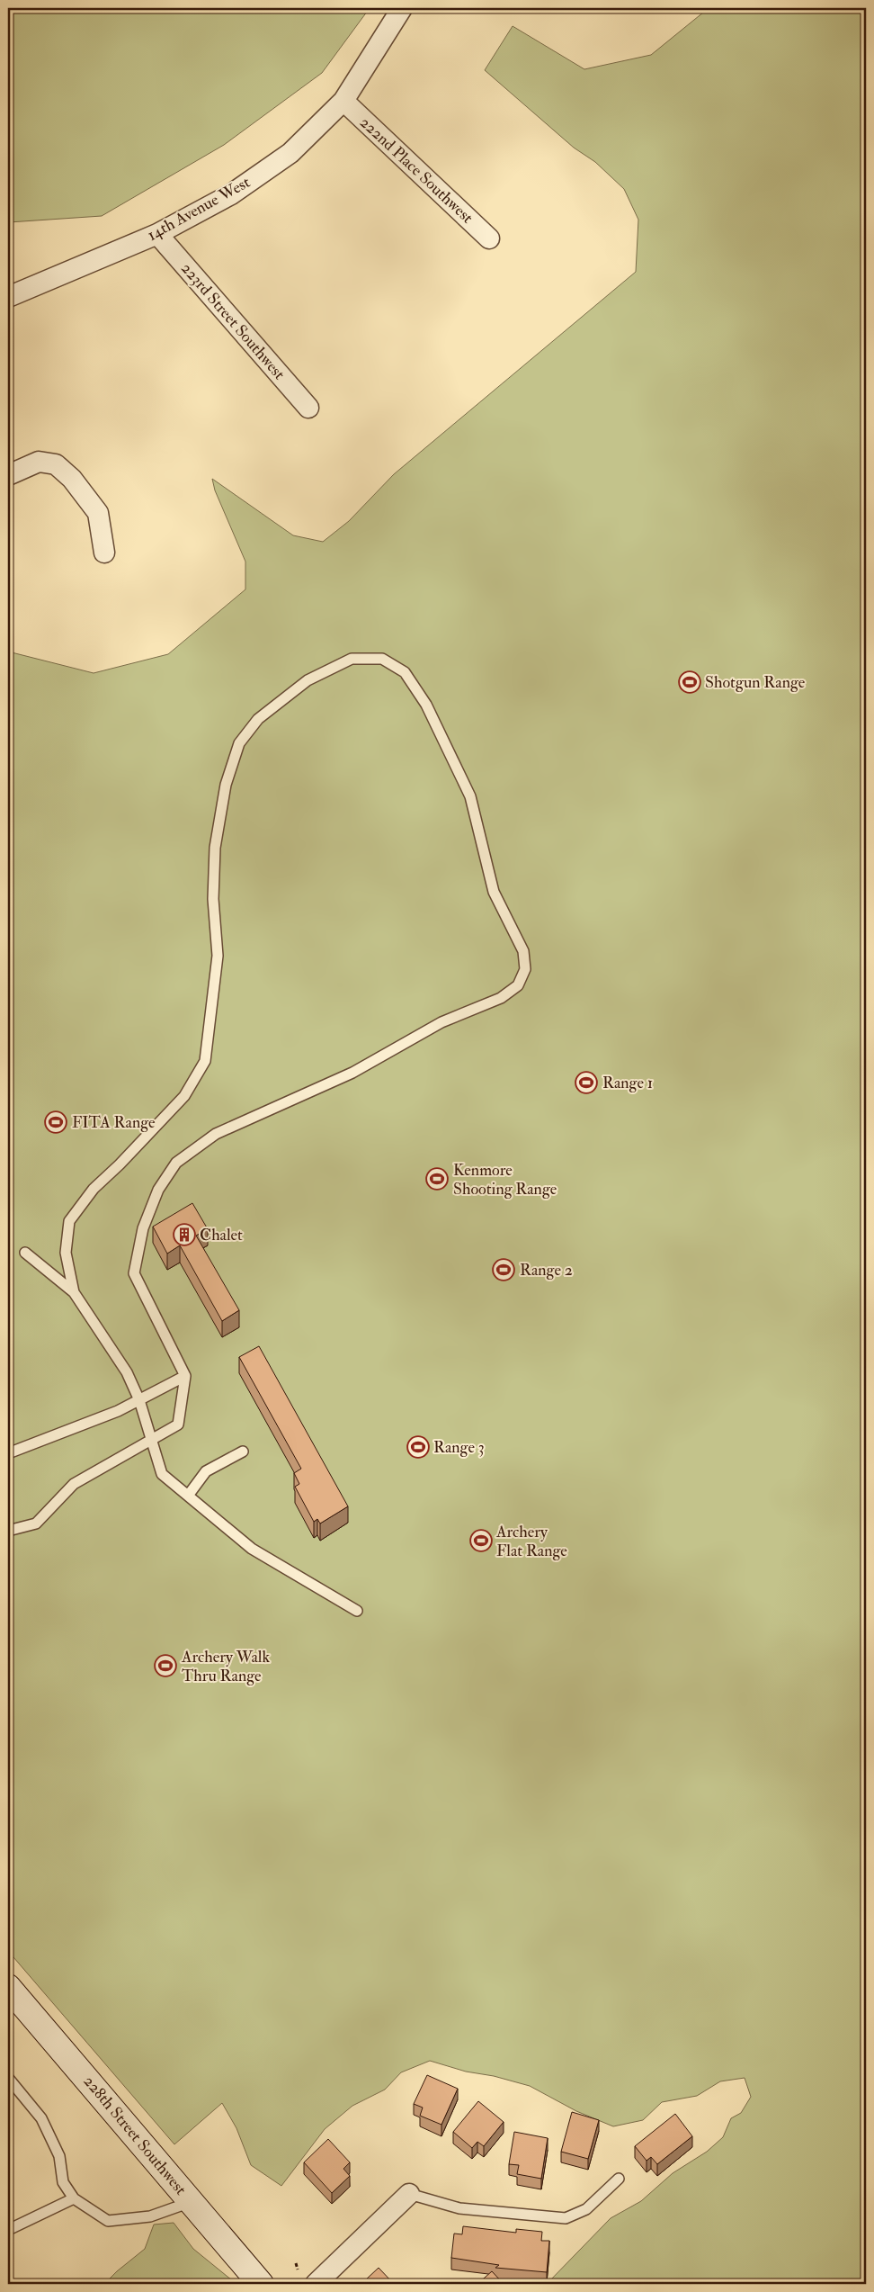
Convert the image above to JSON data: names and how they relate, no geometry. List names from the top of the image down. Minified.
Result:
{"streets":{"main road":["228th Street Southwest"],"street":["222nd Place Southwest","14th Avenue West","223rd Street Southwest"]},"crossings":[["222nd Place Southwest","14th Avenue West"],["14th Avenue West","223rd Street Southwest"]],"places":{"sports":["Shotgun Range","Range 1","FITA Range","Kenmore Shooting Range","Range 2","Range 3","Archery Flat Range","Archery Walk Thru Range"],"building":["Chalet"]}}
